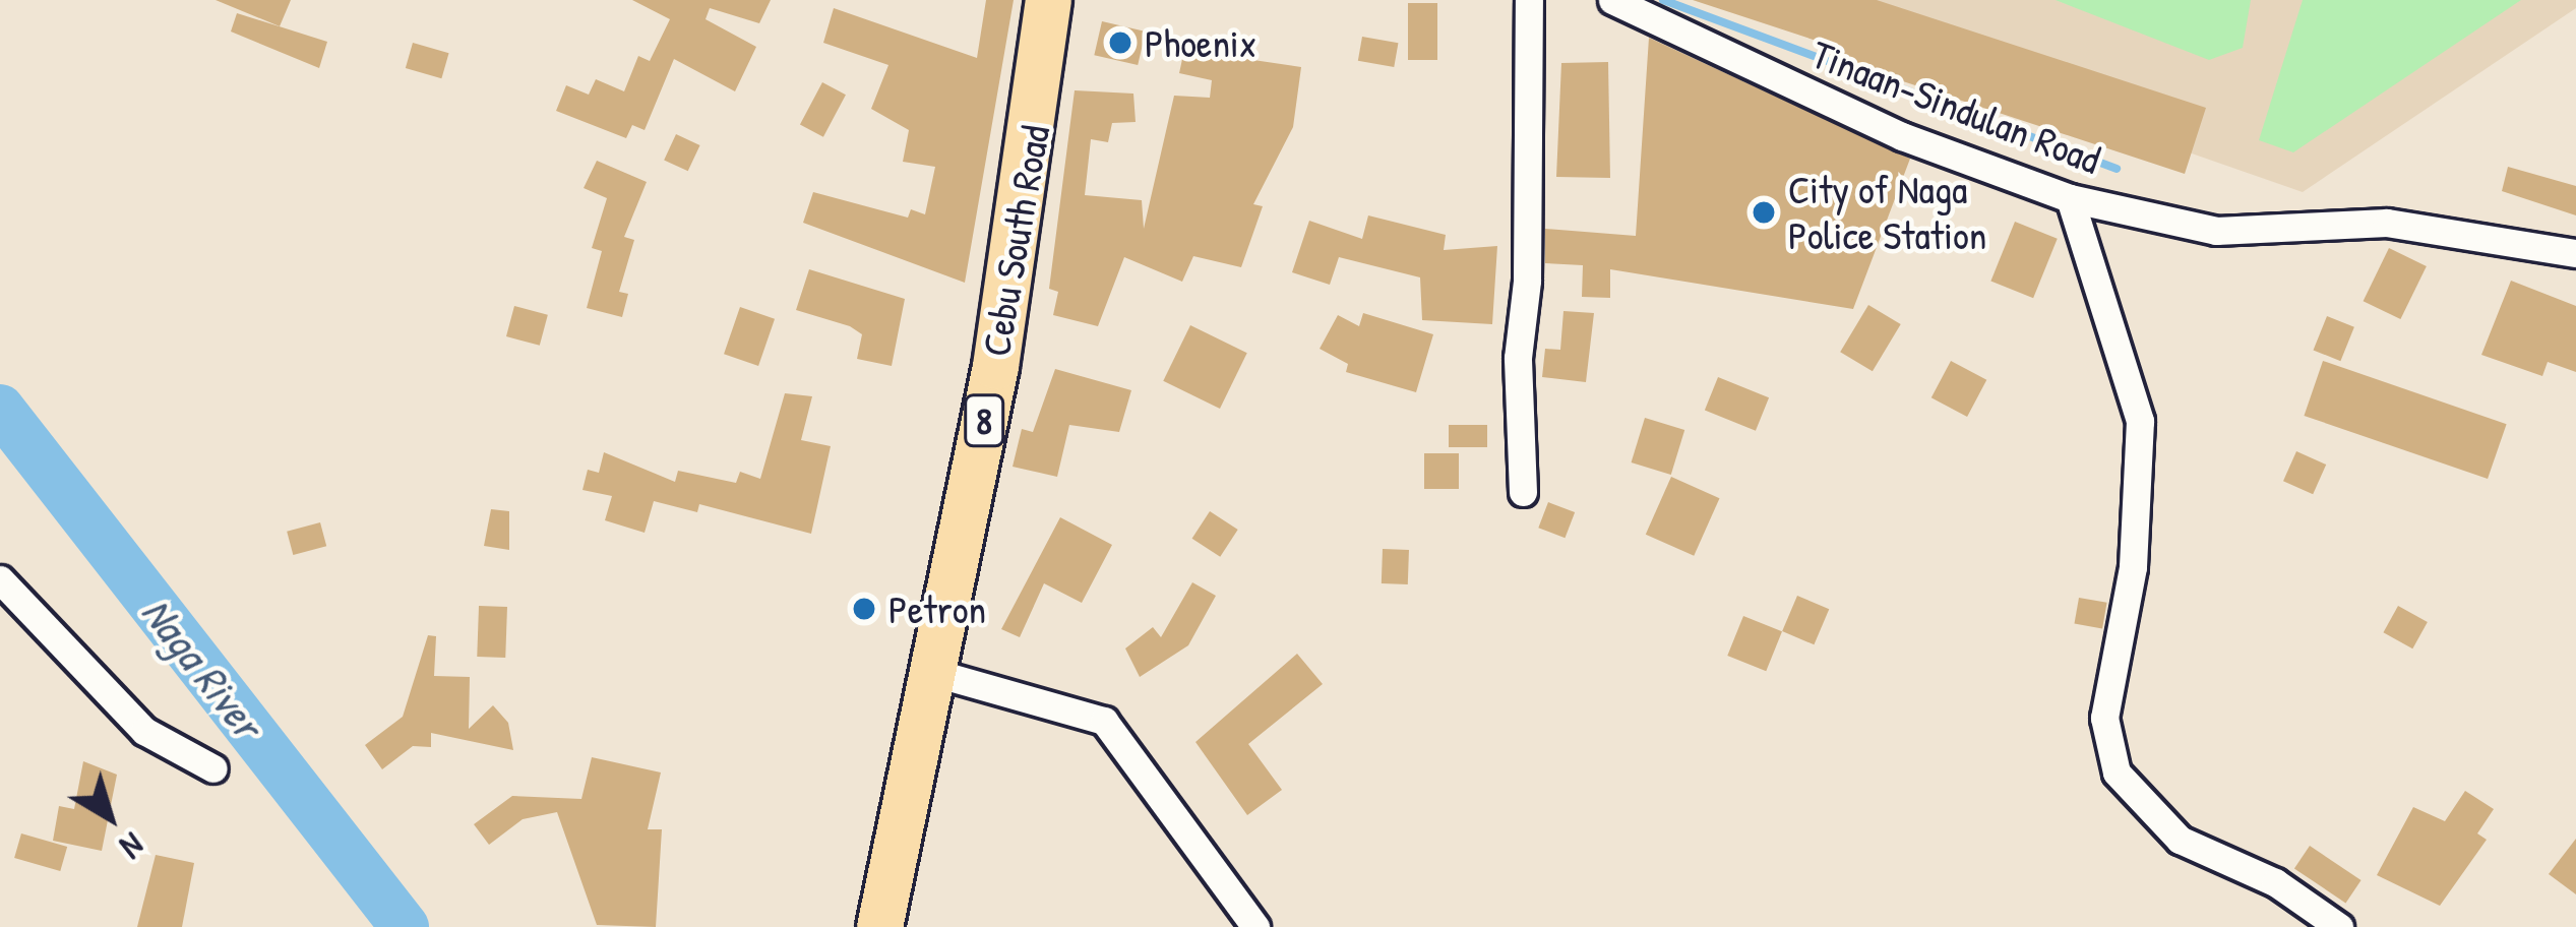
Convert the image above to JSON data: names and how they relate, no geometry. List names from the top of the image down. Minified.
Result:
{"streets":{"highway":["Cebu South Road","8"],"street":["Tinaan-Sindulan Road"]},"water":["Naga River"],"places":["Phoenix","City of Naga Police Station","Petron"],"north":"bottom right"}
